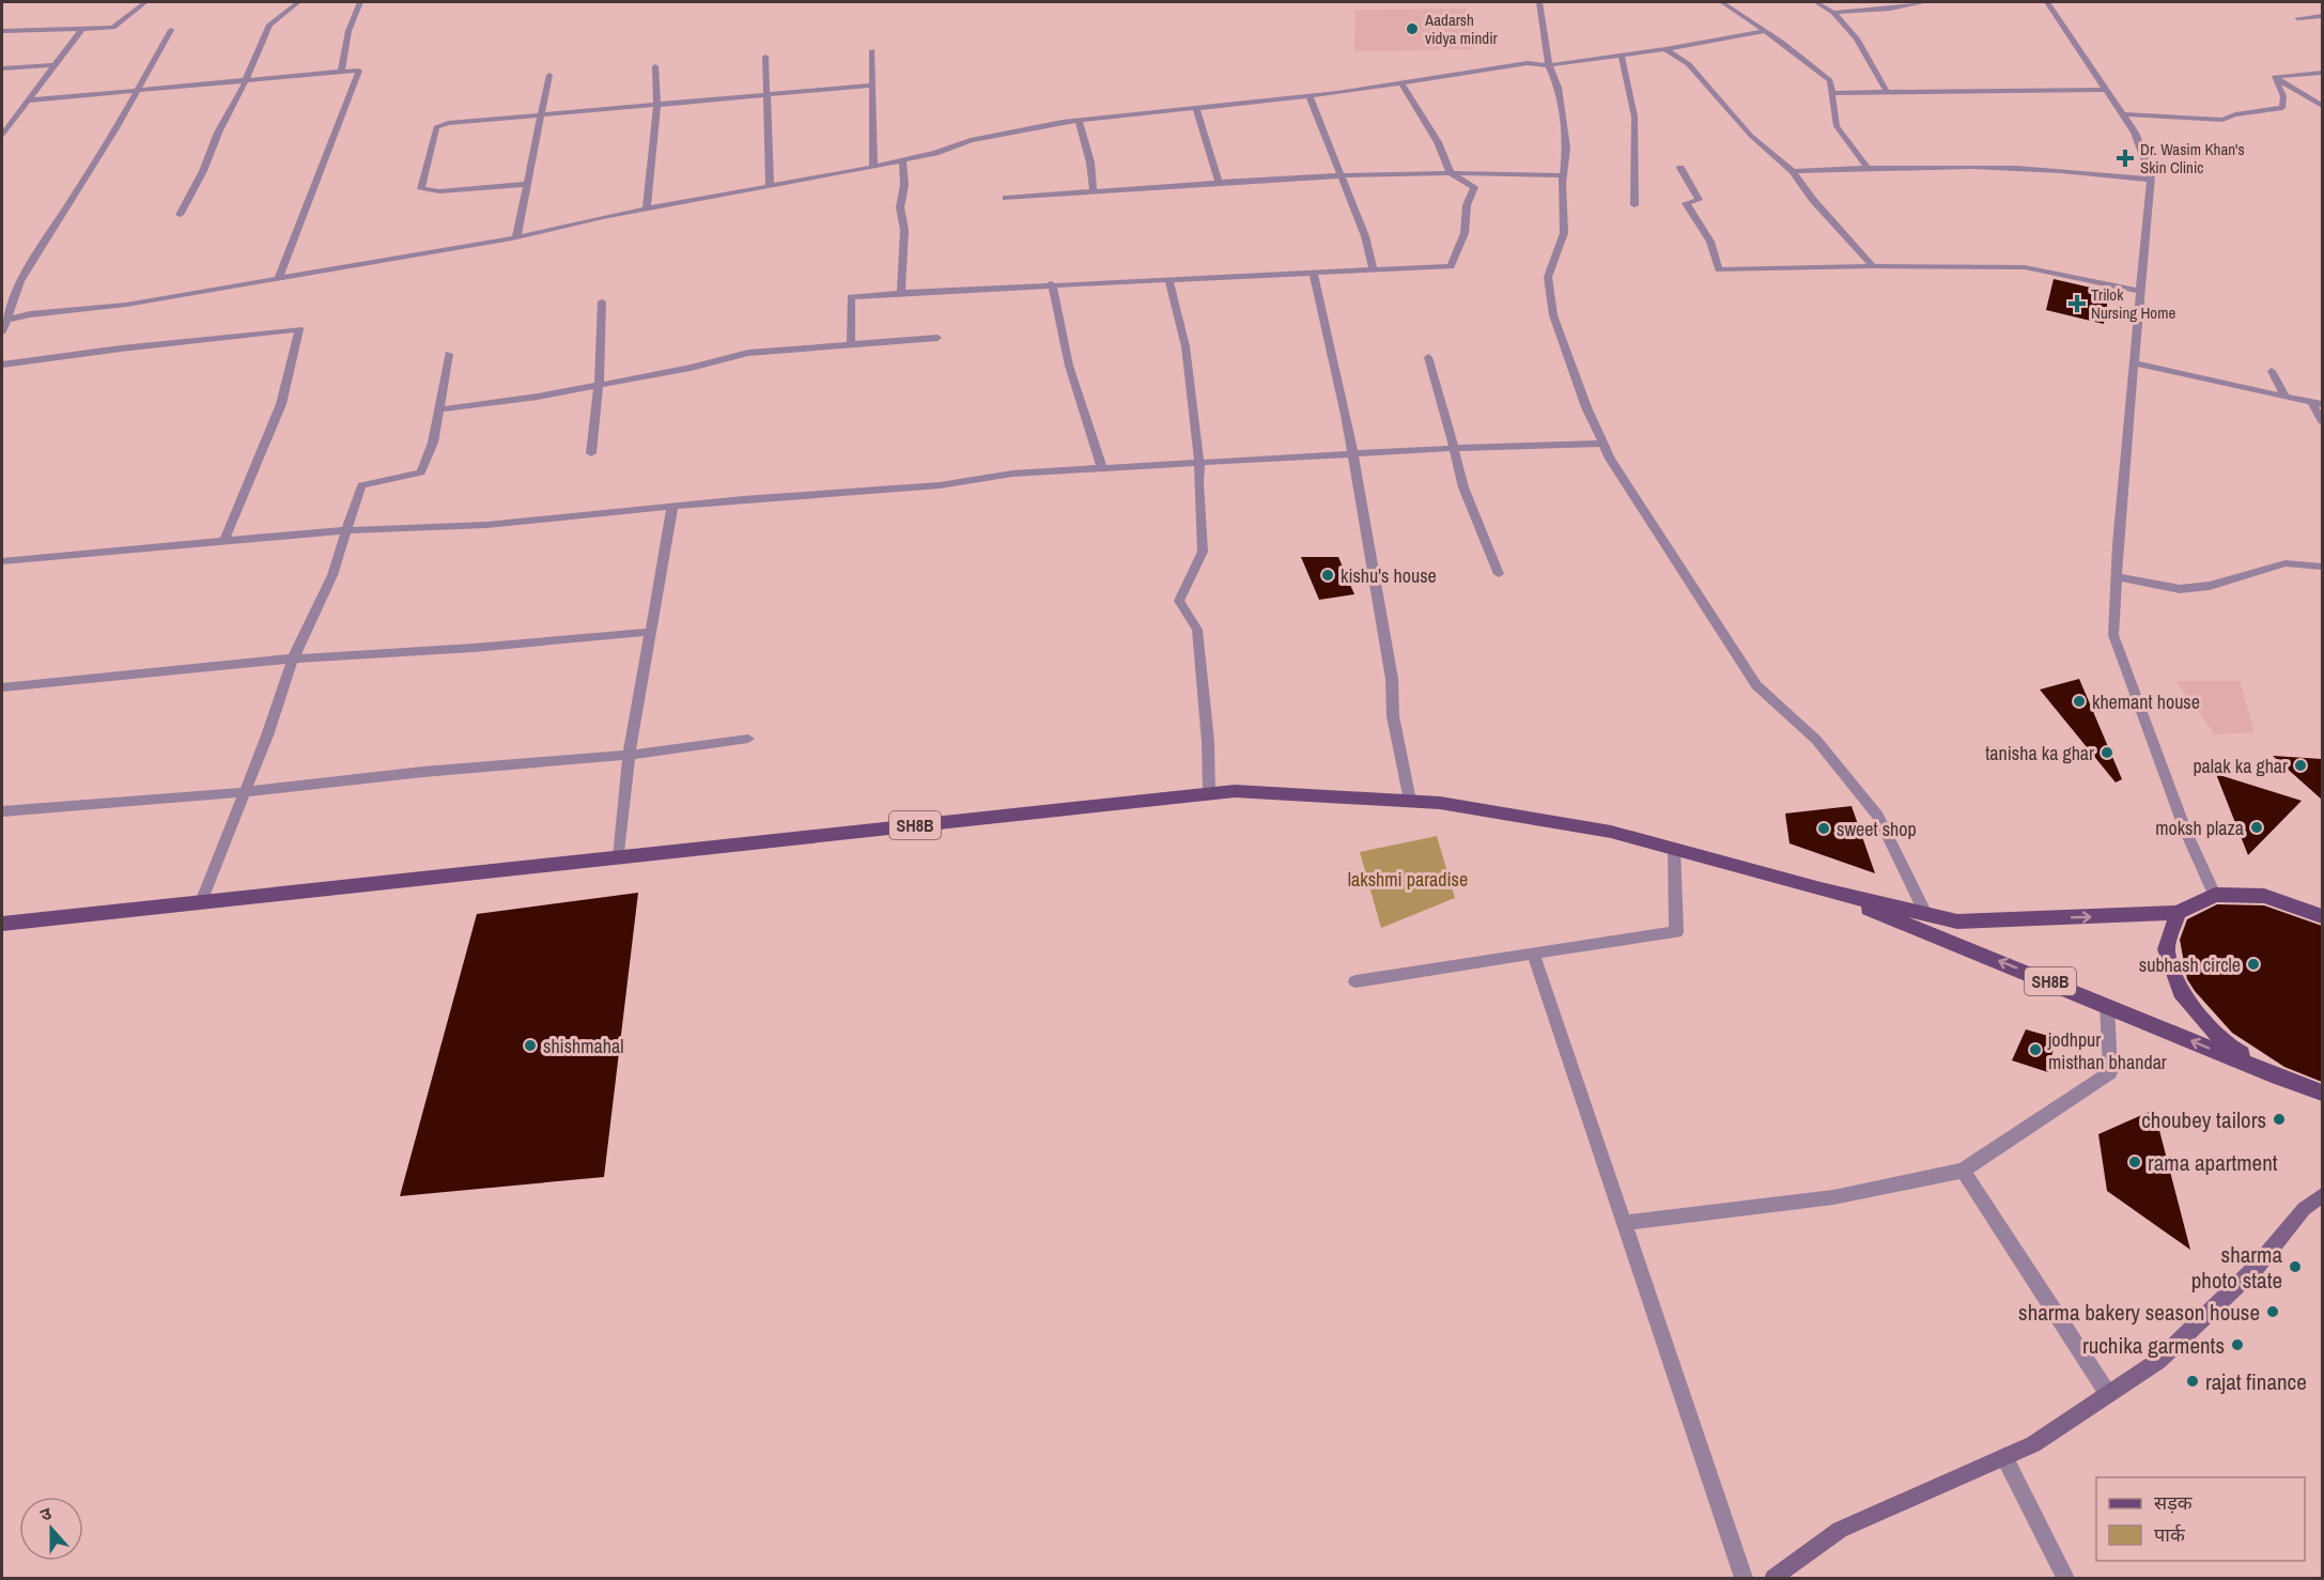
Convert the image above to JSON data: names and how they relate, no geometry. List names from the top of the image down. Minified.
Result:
{"streets":{"main road":["SH8B"]},"parks":["lakshmi paradise"],"places":{"other":["Aadarsh vidya mindir","kishu's house","khemant house","tanisha ka ghar","palak ka ghar","moksh plaza","sweet shop","subhash circle","shishmahal","jodhpur misthan bhandar","choubey tailors","rama apartment","sharma photo state","sharma bakery season house","ruchika garments","rajat finance"],"health":["Dr. Wasim Khan's Skin Clinic","Trilok Nursing Home"]},"legend":["सड़क","पार्क"],"north":"top"}
